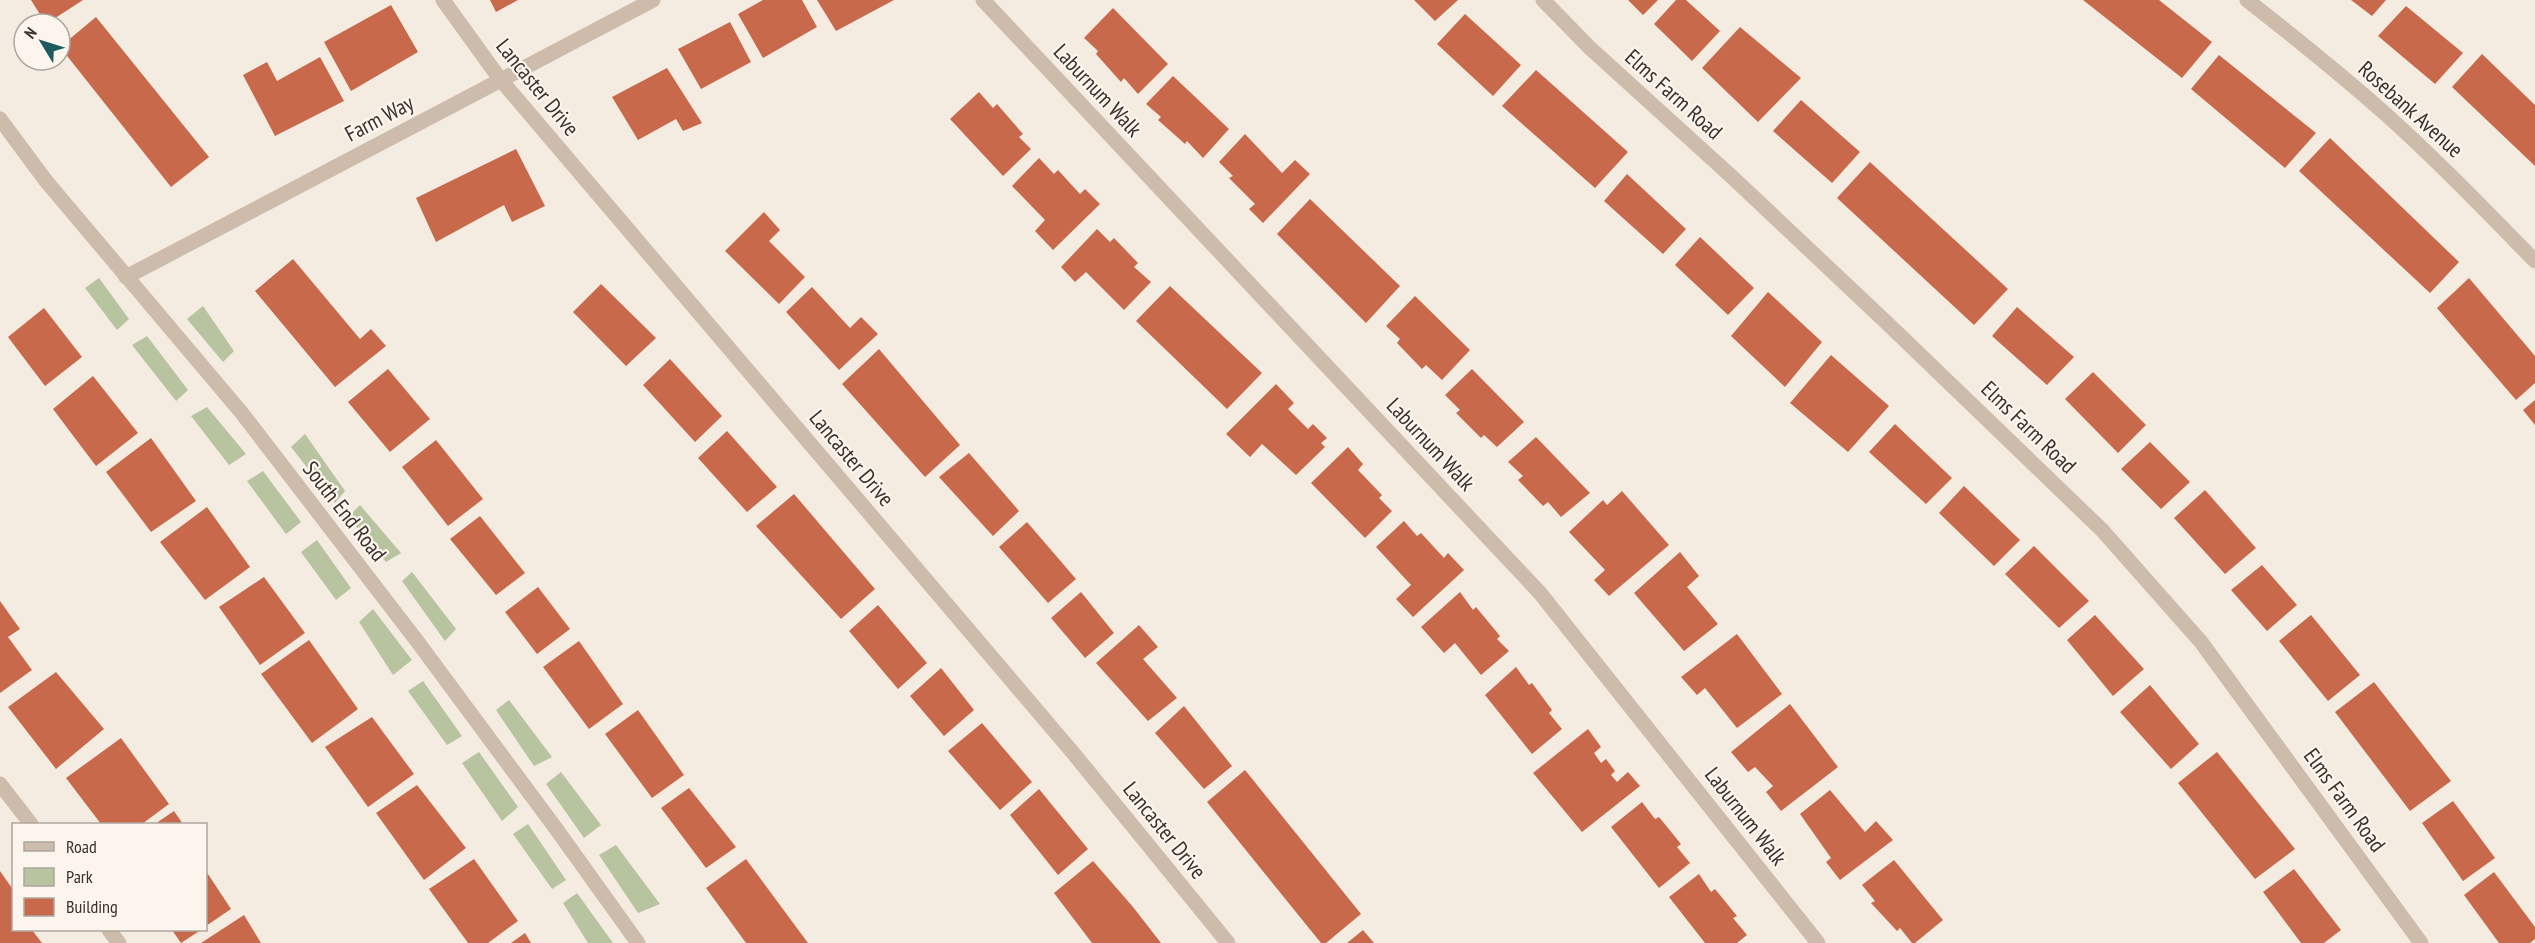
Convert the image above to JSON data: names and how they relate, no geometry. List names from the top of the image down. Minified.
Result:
{"streets":{"street":["Lancaster Drive","Laburnum Walk","Elms Farm Road","Rosebank Avenue","Farm Way","South End Road"]},"crossings":[["Lancaster Drive","Farm Way"],["Farm Way","South End Road"]],"legend":["Road","Park","Building"],"north":"top left"}
